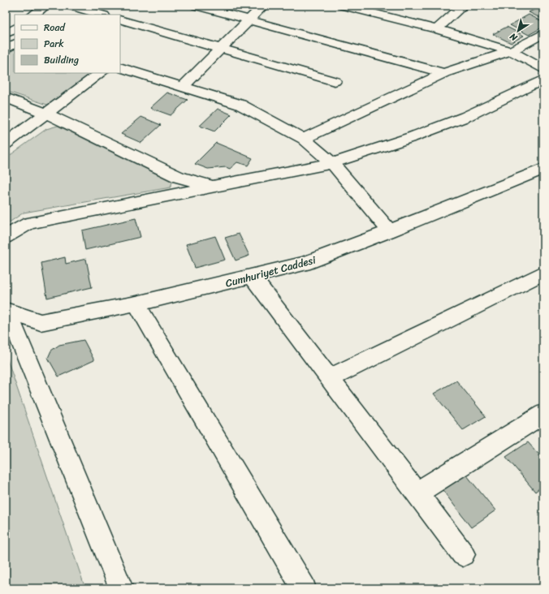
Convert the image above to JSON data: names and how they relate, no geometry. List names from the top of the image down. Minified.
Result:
{"streets":{"street":["Cumhuriyet Caddesi"]},"legend":["Road","Park","Building"],"north":"bottom left"}
